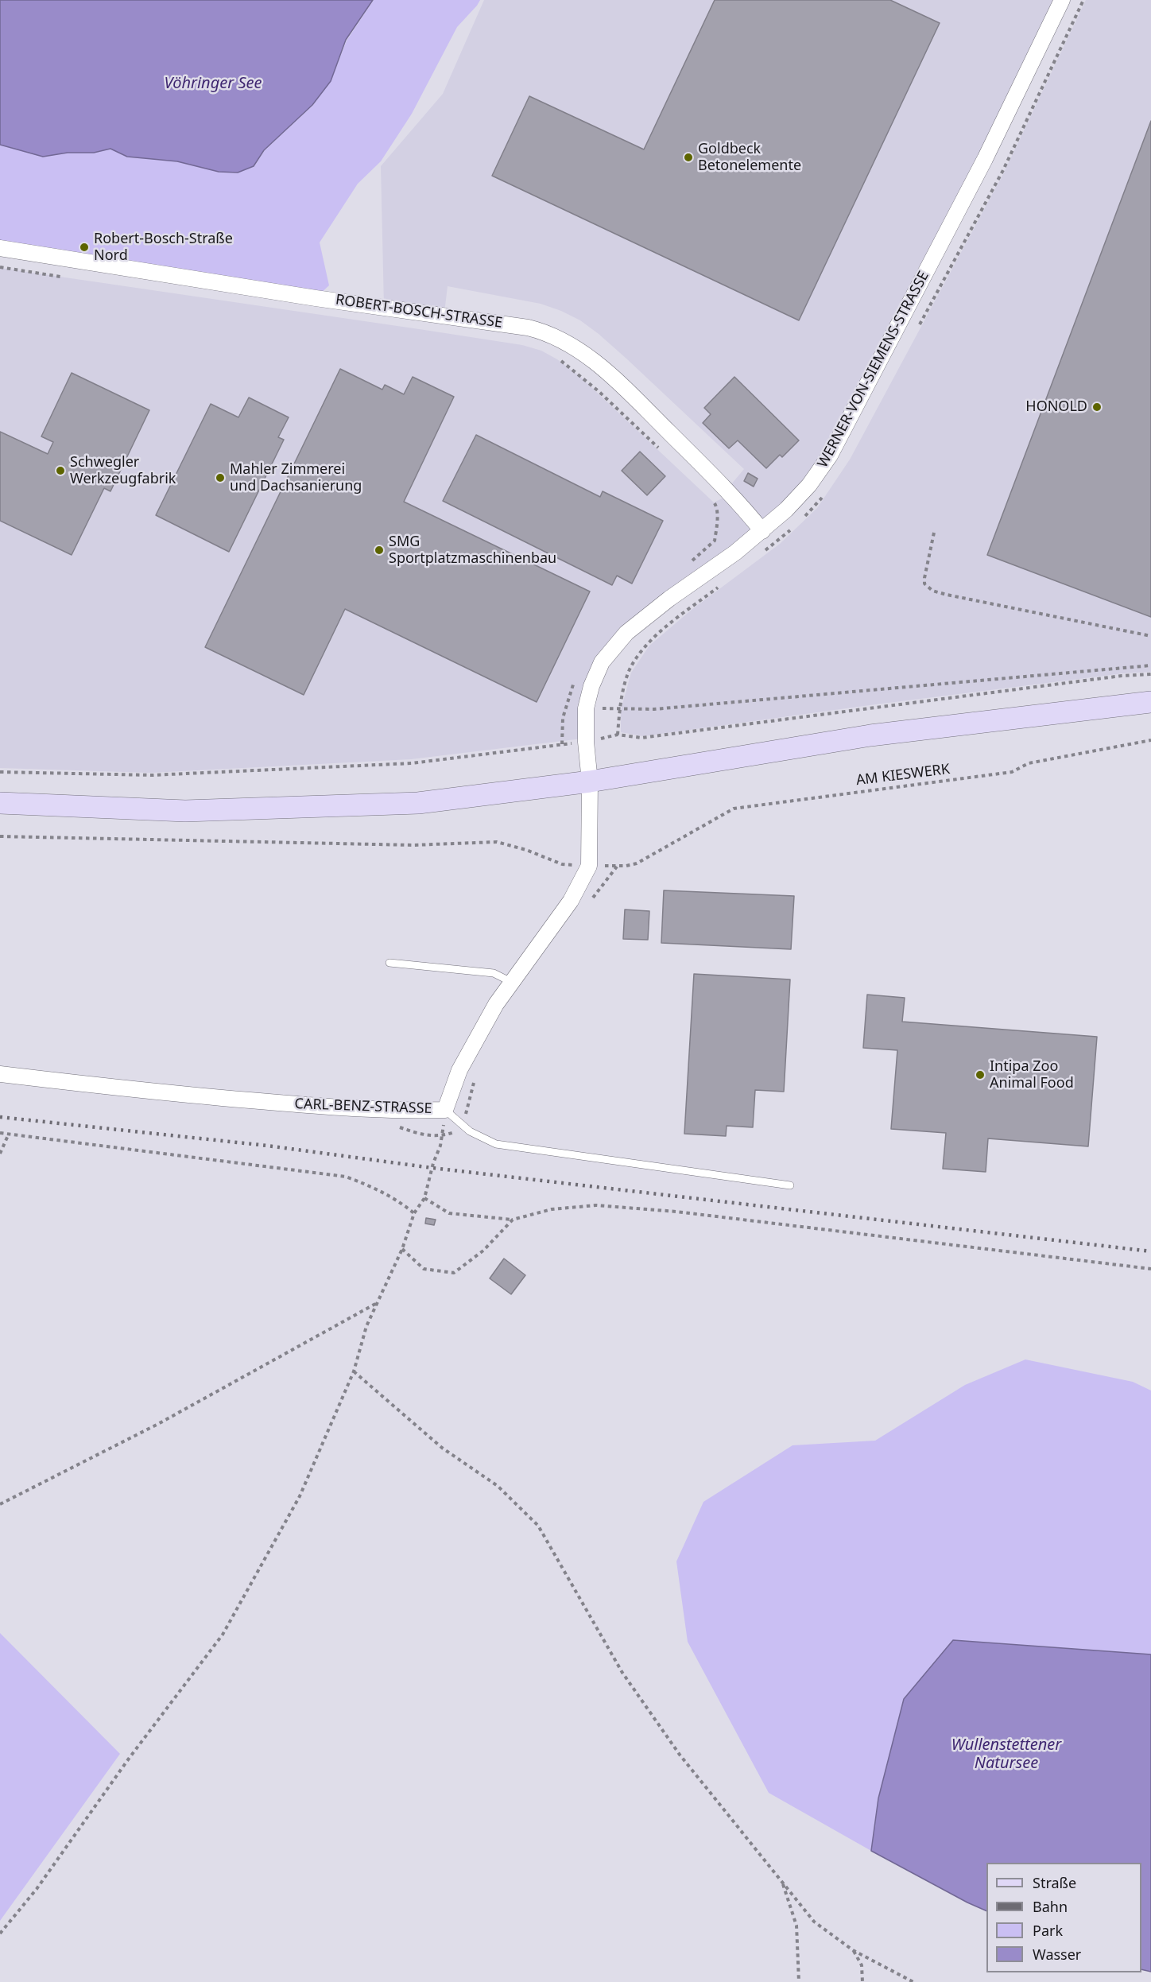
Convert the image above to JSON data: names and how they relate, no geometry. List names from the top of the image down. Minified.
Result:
{"streets":{"street":["ROBERT-BOSCH-STRASSE","WERNER-VON-SIEMENS-STRASSE","CARL-BENZ-STRASSE"],"path":["AM KIESWERK"]},"crossings":[["ROBERT-BOSCH-STRASSE","WERNER-VON-SIEMENS-STRASSE"],["WERNER-VON-SIEMENS-STRASSE","CARL-BENZ-STRASSE"],["AM KIESWERK","CARL-BENZ-STRASSE"]],"water":["Vöhringer See","Wullenstettener Natursee"],"places":["Goldbeck Betonelemente","Robert-Bosch-Straße Nord","HONOLD","Schwegler Werkzeugfabrik","Mahler Zimmerei und Dachsanierung","SMG Sportplatzmaschinenbau","Intipa Zoo Animal Food"],"legend":["Straße","Bahn","Park","Wasser"]}
